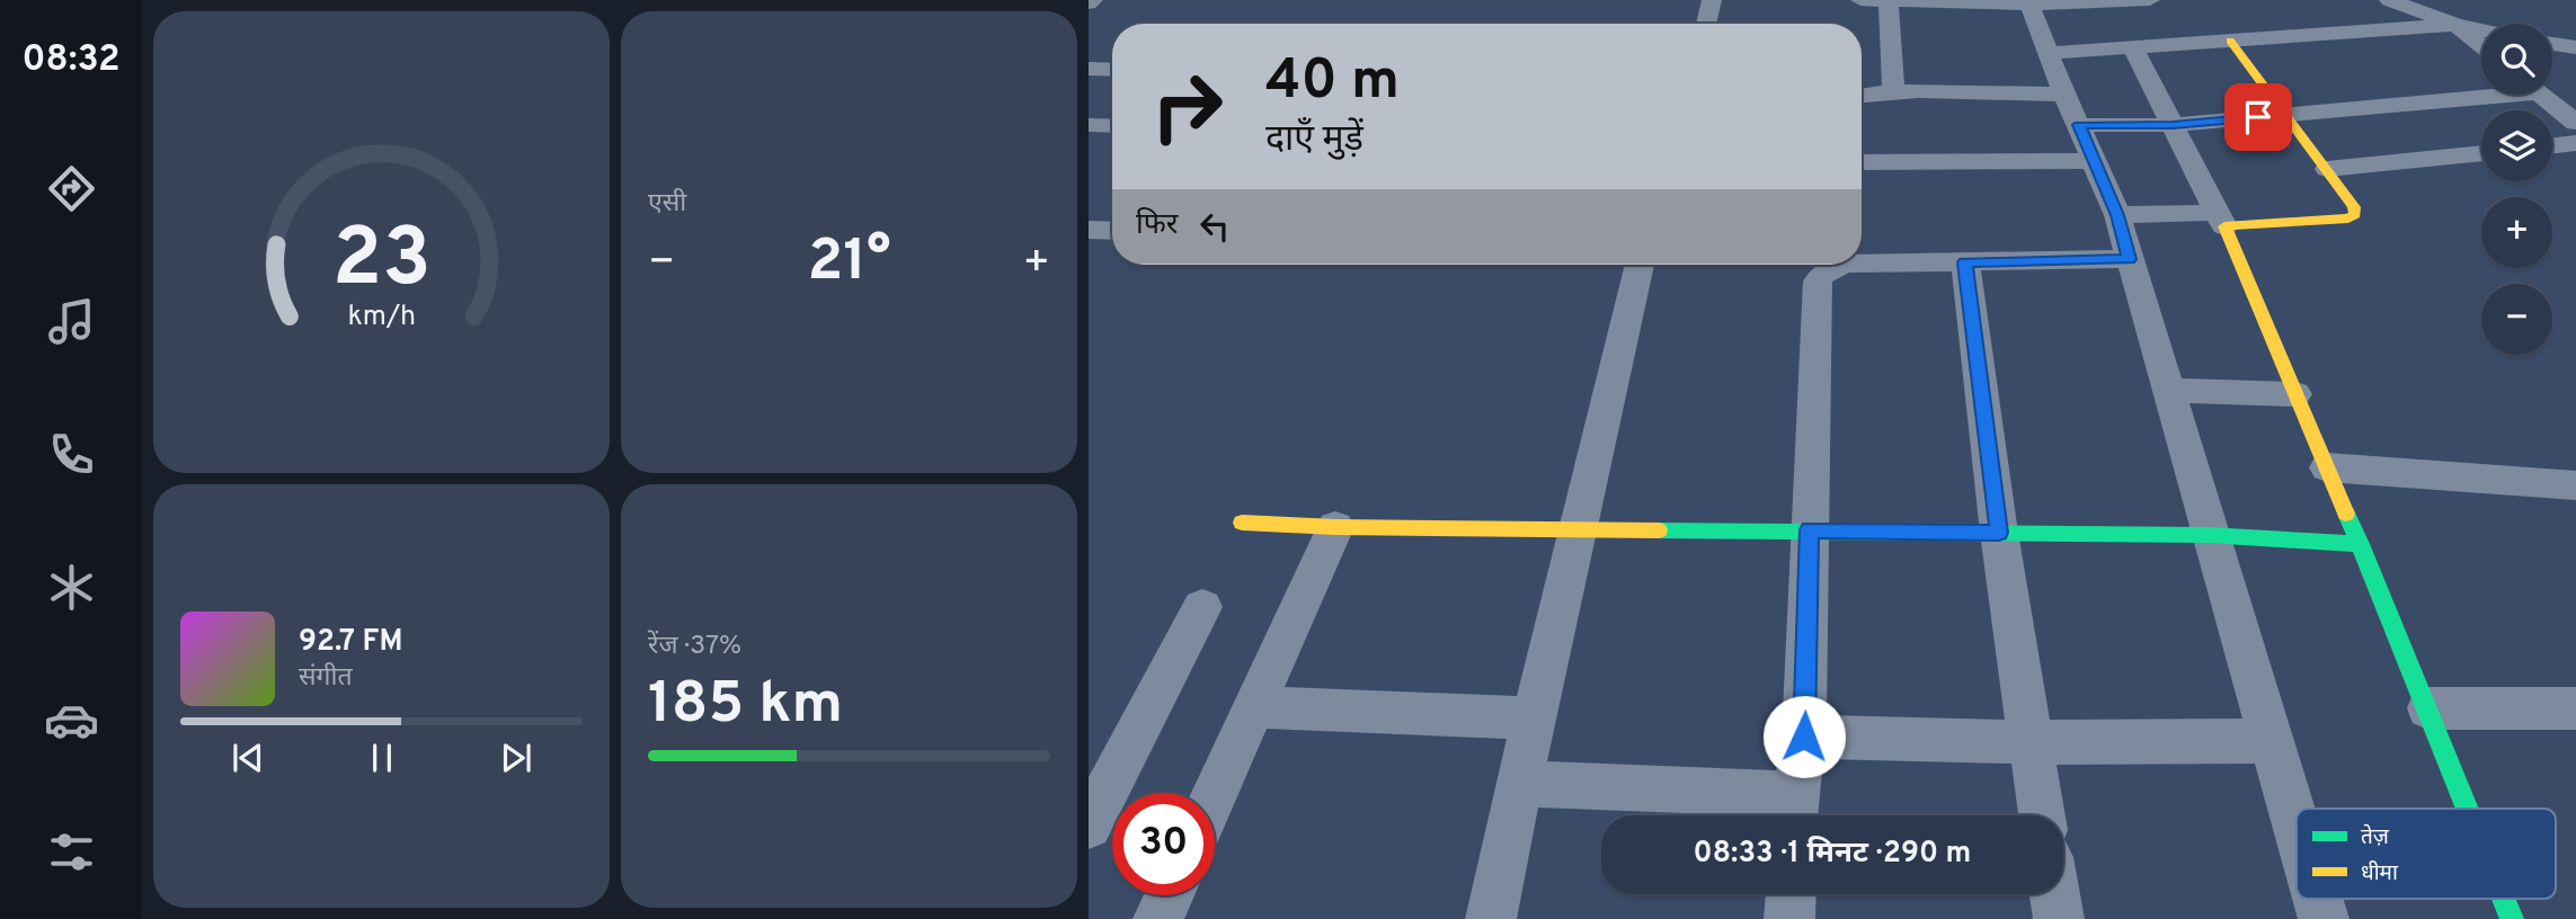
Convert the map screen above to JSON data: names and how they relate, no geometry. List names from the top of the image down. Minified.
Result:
{"legend":["तेज़","धीमा"],"page":{"tabs":"08:32","tile":["एसी",["रेंज · 37%","185 km"]],"map_buttons":["+","−"],"turn":["40 m","दाएँ मुड़ें"],"then":"फिर","heat":["−","21°","+"],"song":["92.7 FM","संगीत"],"limit":"30","trip":"08:33 · 1 मिनट · 290 m","gauge":["23","km/h"]}}
